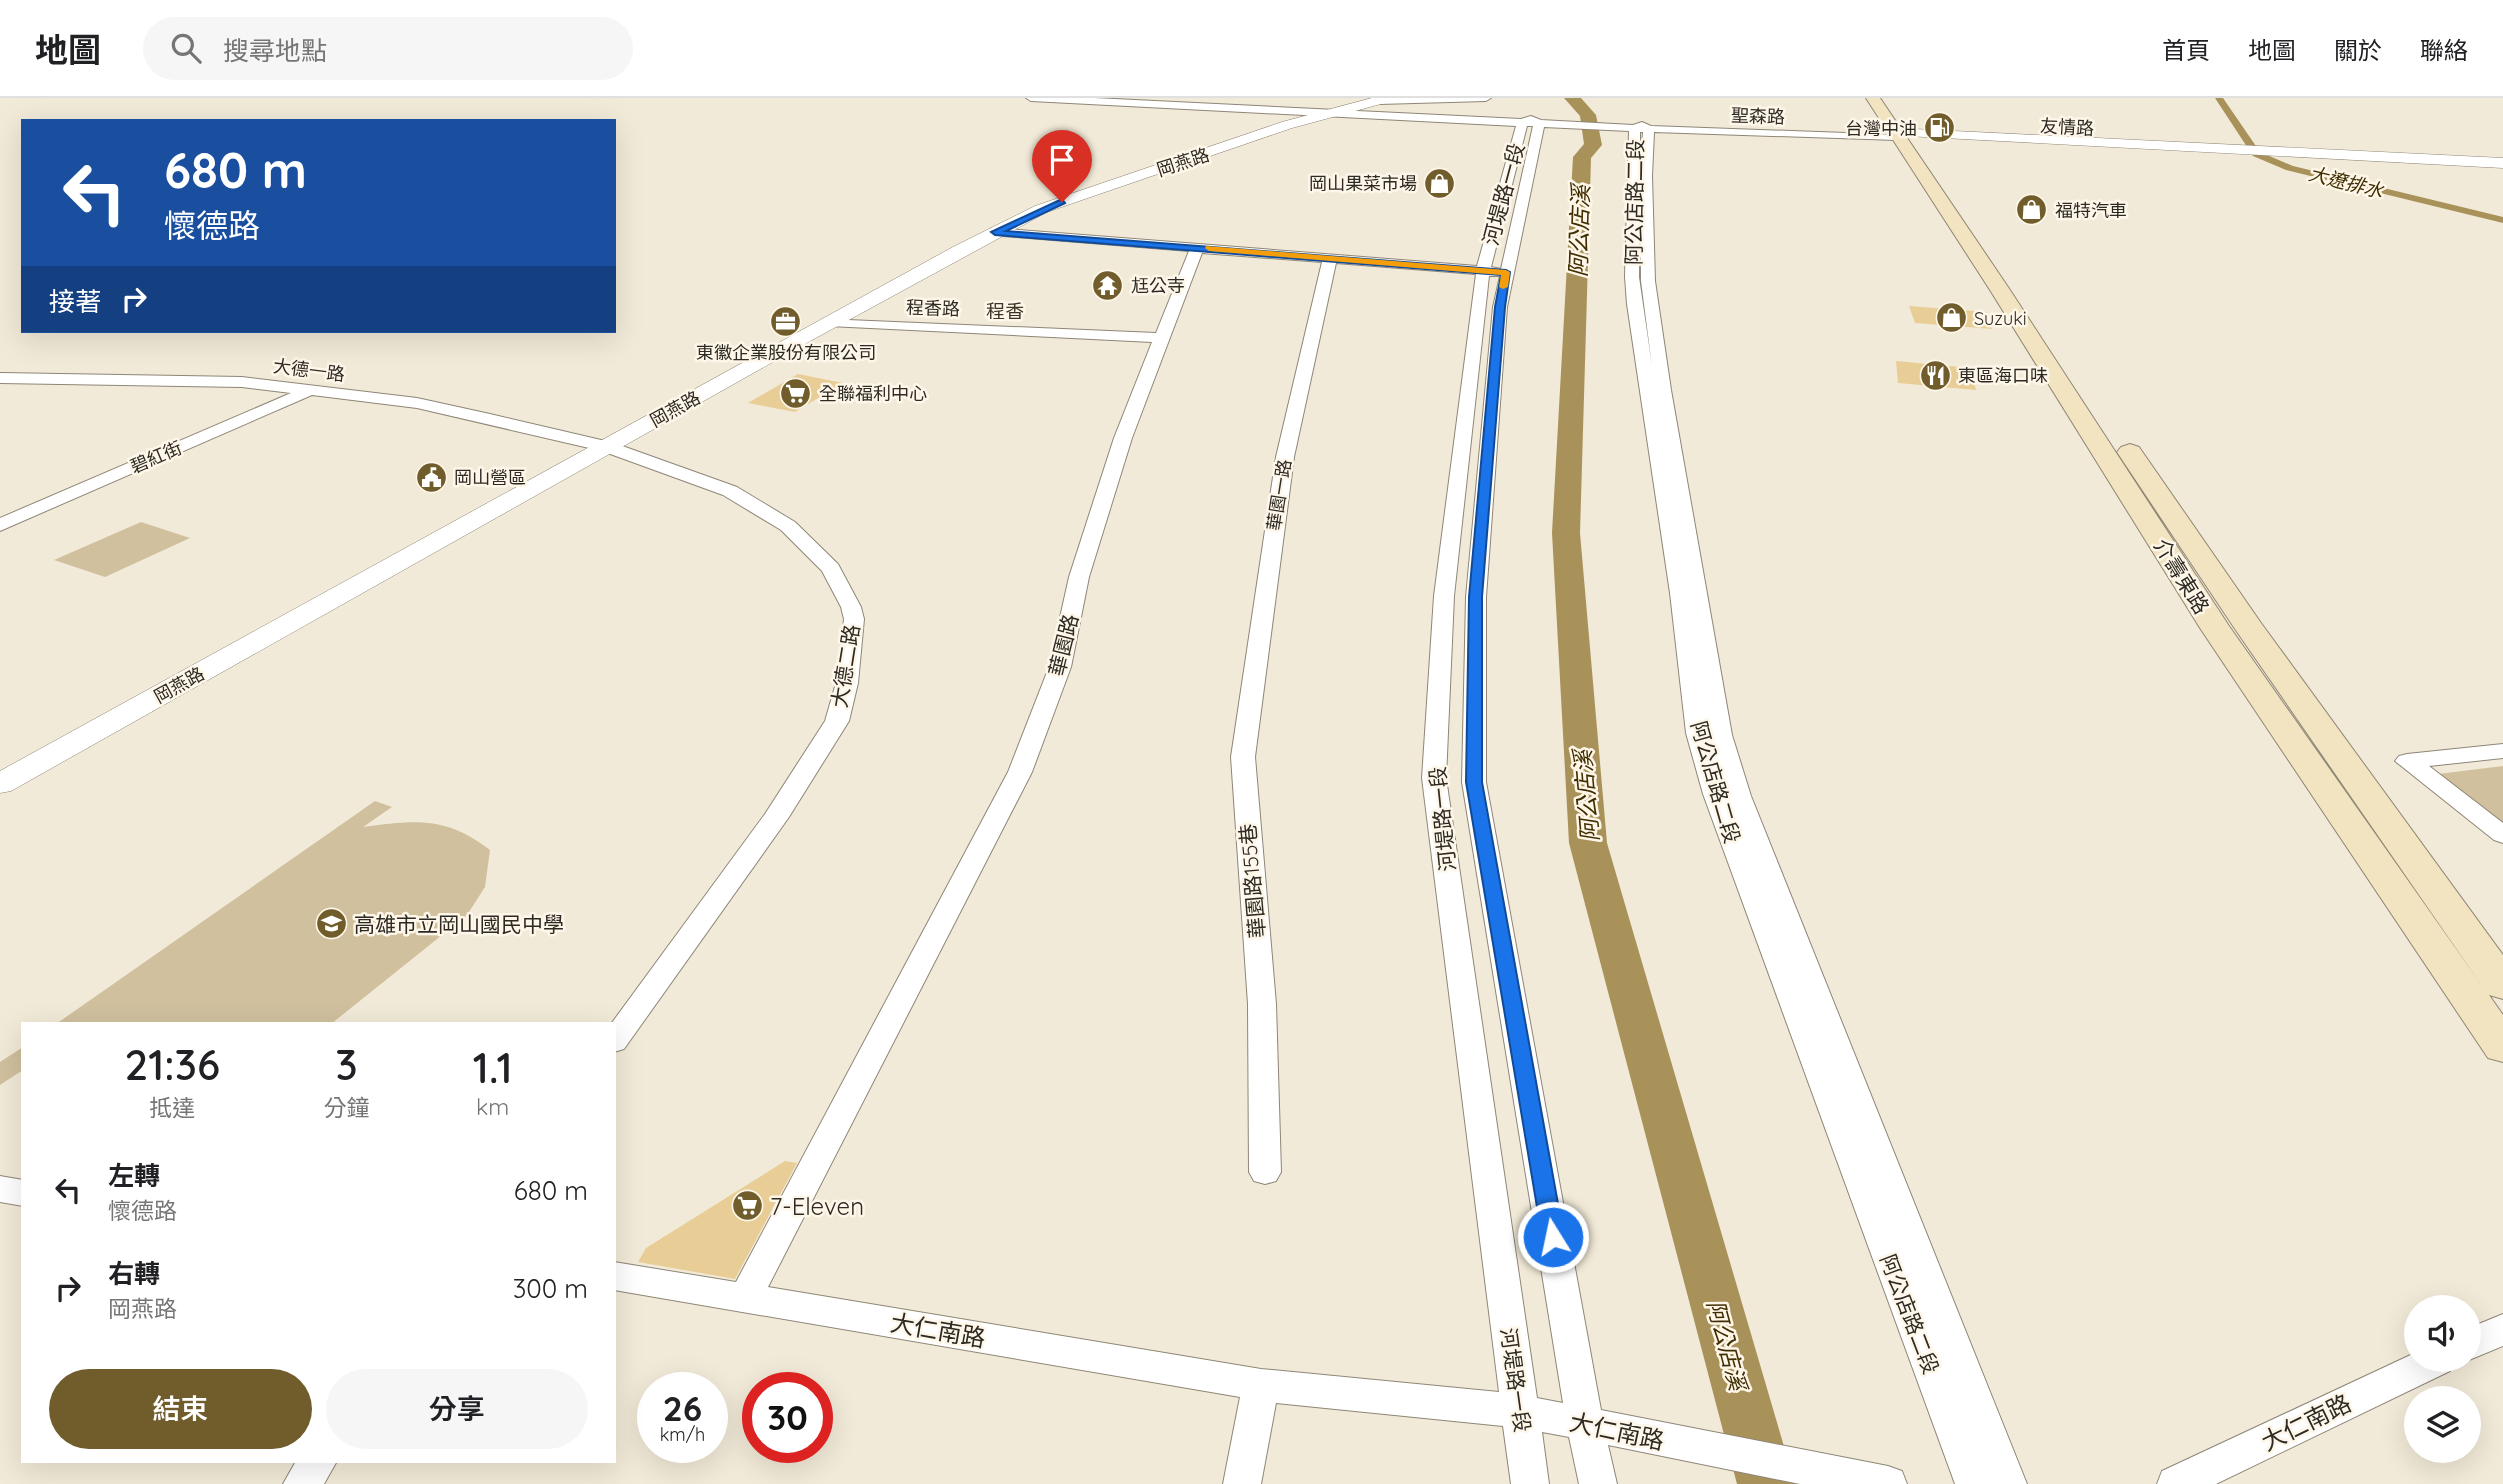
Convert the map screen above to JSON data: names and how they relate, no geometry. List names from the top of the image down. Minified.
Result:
{"streets":{"main road":["介壽東路"],"street":["聖森路","友情路","岡燕路","河堤路一段","阿公店路二段","程香路","大德一路","碧紅街","華園一路","華園路","大德二路","華園路155巷","大仁南路"]},"crossings":[["聖森路","友情路"],["聖森路","岡燕路"],["聖森路","河堤路一段"],["聖森路","阿公店路二段"],["聖森路","介壽東路"],["友情路","介壽東路"],["岡燕路","程香路"],["岡燕路","大德一路"],["岡燕路","大德二路"],["河堤路一段","大仁南路"],["程香路","華園路"],["大德一路","碧紅街"],["大德一路","大德二路"],["華園一路","華園路155巷"],["華園路","大仁南路"]],"districts":["程香"],"water":["大遼排水","阿公店溪"],"places":{"fuel station":["台灣中油"],"shop":["岡山果菜市場","福特汽車","Suzuki"],"temple":["尪公寺"],"office":["東徽企業股份有限公司"],"restaurant":["東區海口味"],"supermarket":["全聯福利中心","7-Eleven"],"public building":["岡山營區"],"school or university":["高雄市立岡山國民中學"]},"page":{"header":"地圖","search":"搜尋地點","nav":["首頁","地圖","關於","聯絡"],"turn":["680 m","懷德路"],"then":"接著","eta":["21:36","抵達","3","分鐘","1.1","km"],"list":[{"name":"左轉","note":"懷德路","value":"680 m"},{"name":"右轉","note":"岡燕路","value":"300 m"}],"buttons":["結束","分享"],"speed":"26 km/h","limit":"30"}}
